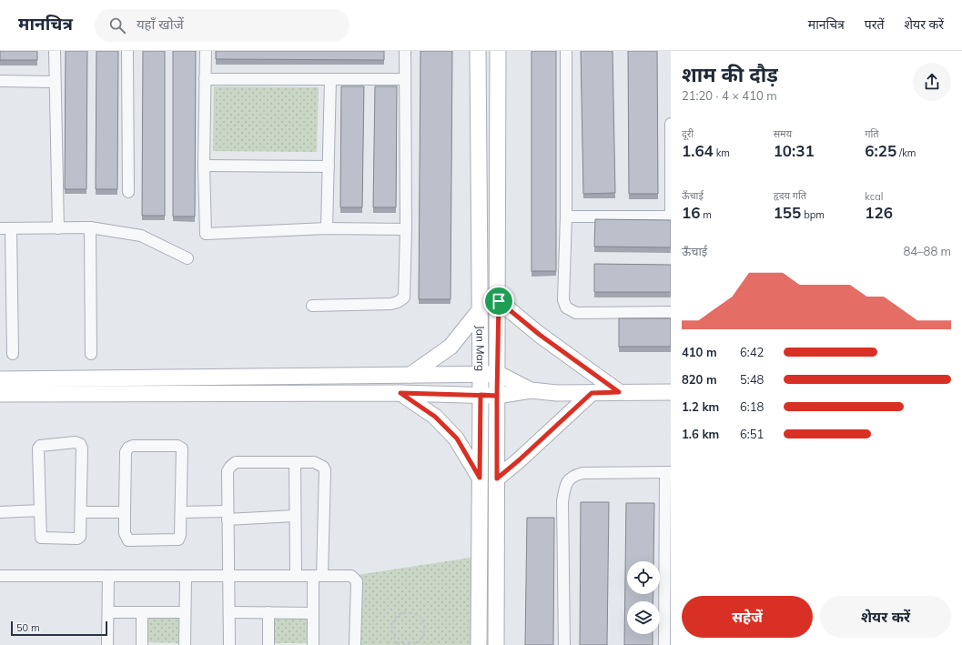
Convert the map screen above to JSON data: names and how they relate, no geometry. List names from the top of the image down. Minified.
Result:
{"streets":{"main road":["Jan Marg"]},"scale_bar":"50 m","page":{"header":"मानचित्र","search":"यहाँ खोजें","nav":["मानचित्र","परतें","शेयर करें"],"heading":["शाम की दौड़","21:20 · 4 × 410 m"],"stats":[["दूरी","1.64 km"],["समय","10:31"],["गति","6:25 /km"],["ऊँचाई","16 m"],["हृदय गति","155 bpm"],["kcal","126"]],"chart":["ऊँचाई","84–88 m"],"list":[{"name":"410 m","note":"6:42"},{"name":"820 m","note":"5:48"},{"name":"1.2 km","note":"6:18"},{"name":"1.6 km","note":"6:51"}],"buttons":["सहेजें","शेयर करें"],"scale":"50 m"}}
